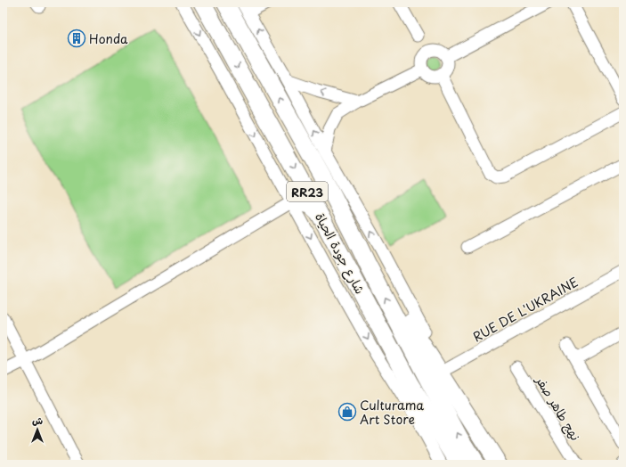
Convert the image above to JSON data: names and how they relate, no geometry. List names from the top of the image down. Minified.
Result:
{"streets":{"highway":["RR23","شارع جودة الحياة"],"street":["RUE DE L'UKRAINE","نهج طاهر صفر"]},"places":{"building":["Honda"],"shop":["Culturama Art Store"]},"north":"top"}
